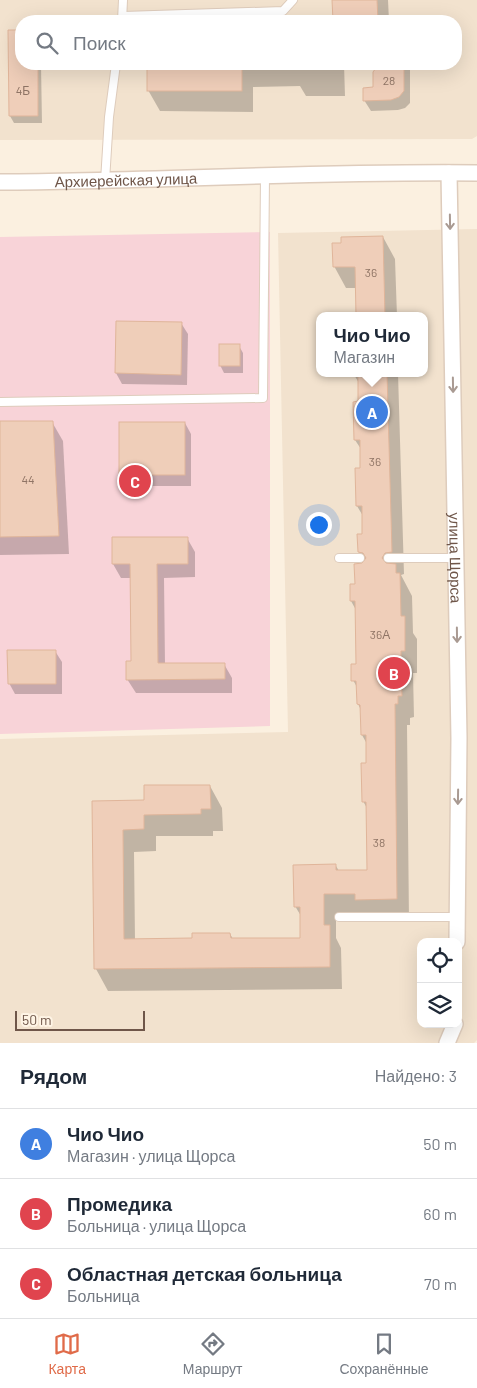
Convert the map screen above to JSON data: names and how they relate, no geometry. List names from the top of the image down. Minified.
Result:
{"streets":{"street":["Архиерейская улица","улица Щорса"]},"crossings":[["Архиерейская улица","улица Щорса"]],"one_way":["улица Щорса"],"house_numbers":["28","4Б","36","36","44","36А","38"],"scale_bar":"50 m","page":{"search":"Поиск","popup":["Чио Чио","Магазин"],"pins":["A","C","B"],"scale":"50 m","heading":["Рядом","Найдено: 3"],"list":[{"mark":"A","name":"Чио Чио","note":"Магазин · улица Щорса","value":"50 m"},{"mark":"B","name":"Промедика","note":"Больница · улица Щорса","value":"60 m"},{"mark":"C","name":"Областная детская больница","note":"Больница","value":"70 m"}],"nav":["Карта","Маршрут","Сохранённые"]}}
